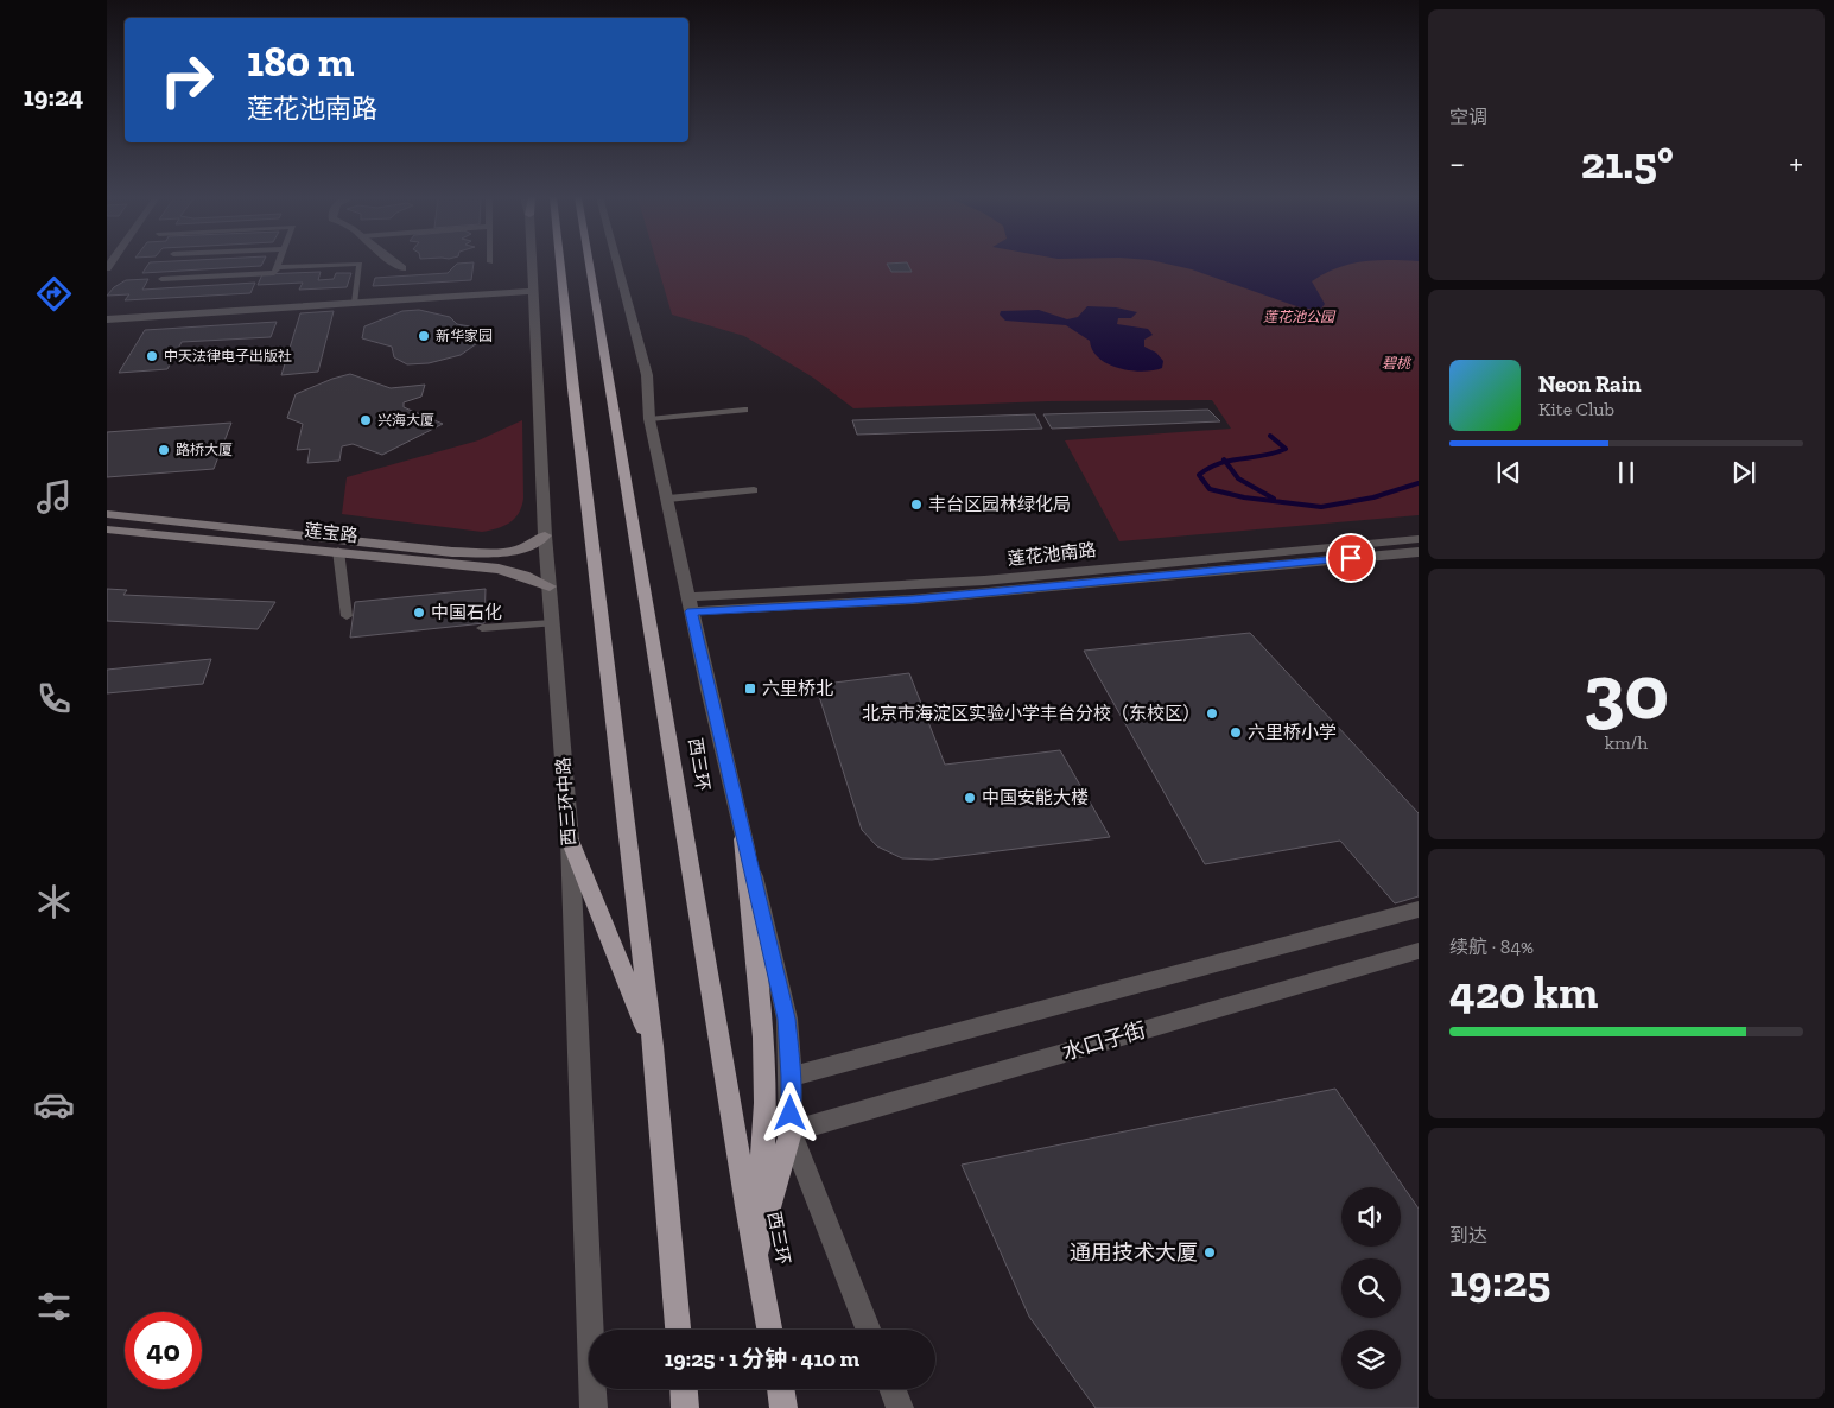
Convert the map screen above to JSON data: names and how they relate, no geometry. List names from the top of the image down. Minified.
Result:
{"streets":{"highway":["西三环"],"main road":["莲宝路"],"street":["莲花池南路","西三环中路","水口子街"]},"crossings":[["莲宝路","西三环中路"]],"parks":["莲花池公园","碧桃"],"places":{"other":["新华家园","中天法律电子出版社","兴海大厦","路桥大厦","丰台区园林绿化局","中国石化","北京市海淀区实验小学丰台分校（东校区）","六里桥小学","中国安能大楼","通用技术大厦"],"transit":["六里桥北"]},"page":{"tabs":"19:24","tile":["空调",["30","km/h"],["续航 · 84%","420 km"],["到达","19:25"]],"turn":["180 m","莲花池南路"],"heat":["−","21.5°","+"],"song":["Neon Rain","Kite Club"],"limit":"40","trip":"19:25 · 1 分钟 · 410 m"}}
